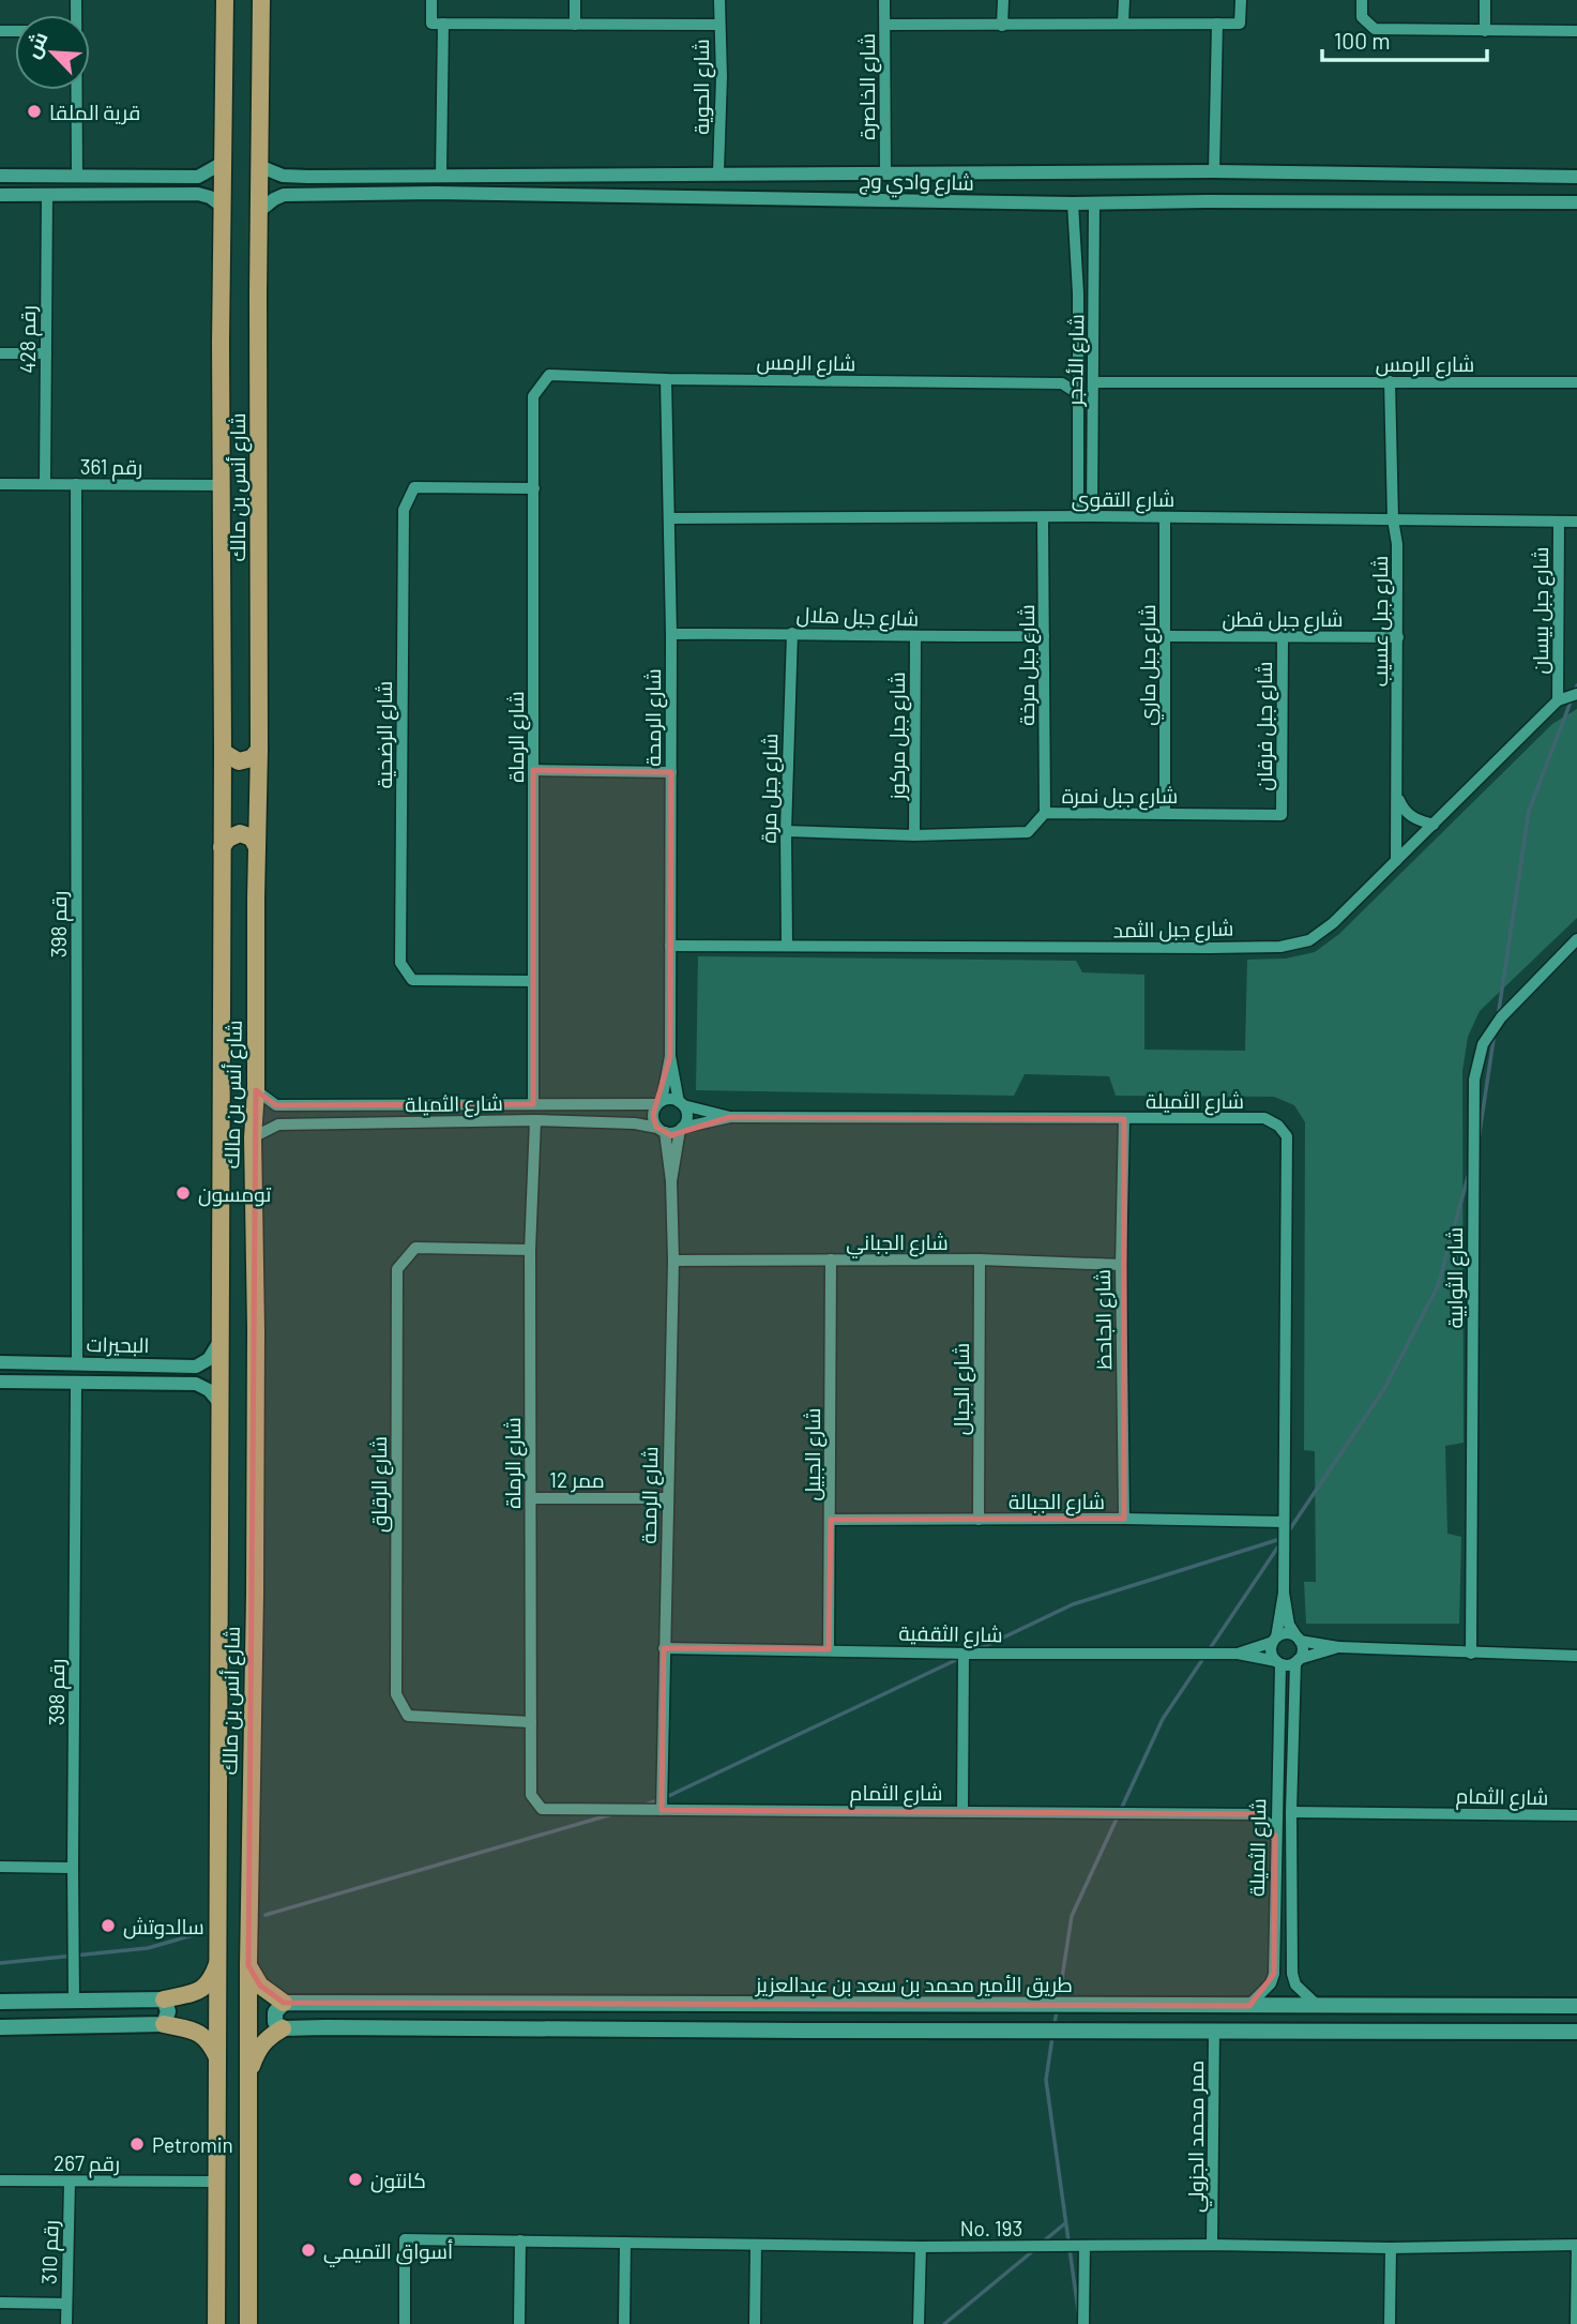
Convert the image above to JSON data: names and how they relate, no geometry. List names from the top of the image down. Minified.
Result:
{"streets":{"main road":["شارع أنس بن مالك","طريق الأمير محمد بن سعد بن عبدالعزيز"],"street":["شارع الحوية","شارع الخاصرة","شارع وادي وج","رقم 428","شارع الأحجر","شارع الرمس","رقم 361","شارع التقوى","شارع جبل بيسان","شارع جبل هلال","شارع جبل قطن","شارع جبل عسيب","شارع جبل مرخة","شارع جبل ماري","شارع الرمحة","شارع جبل فرقان","شارع الرضحية","شارع جبل مركوز","شارع الرماة","شارع جبل مرة","شارع جبل نمرة","رقم 398","شارع جبل الثمد","شارع الثميلة","شارع الجباني","شارع الثوابية","شارع الجاحظ","البحيرات","شارع الجبال","شارع الجبيل","ممر 12","شارع الرقاق","شارع الجبالة","شارع الثقفية","شارع الثمام","ممر محمد الجزولي","رقم 267","No. 193","رقم 310"]},"crossings":[["شارع الحوية","شارع وادي وج"],["شارع الخاصرة","شارع وادي وج"],["شارع وادي وج","شارع الأحجر"],["شارع وادي وج","شارع أنس بن مالك"],["رقم 428","رقم 361"],["شارع الأحجر","شارع الرمس"],["شارع الأحجر","شارع التقوى"],["شارع الرمس","شارع جبل عسيب"],["شارع الرمس","شارع الرمحة"],["شارع الرمس","شارع الرماة"],["رقم 361","شارع أنس بن مالك"],["رقم 361","رقم 398"],["شارع أنس بن مالك","شارع الثميلة"],["شارع أنس بن مالك","البحيرات"],["شارع أنس بن مالك","رقم 267"],["شارع التقوى","شارع جبل بيسان"],["شارع التقوى","شارع جبل عسيب"],["شارع التقوى","شارع جبل مرخة"],["شارع التقوى","شارع جبل ماري"],["شارع التقوى","شارع الرمحة"],["شارع جبل بيسان","شارع جبل الثمد"],["شارع جبل هلال","شارع جبل مرخة"],["شارع جبل هلال","شارع الرمحة"],["شارع جبل هلال","شارع جبل مركوز"],["شارع جبل هلال","شارع جبل مرة"],["شارع جبل قطن","شارع جبل عسيب"],["شارع جبل قطن","شارع جبل ماري"],["شارع جبل قطن","شارع جبل فرقان"],["شارع جبل عسيب","شارع جبل الثمد"],["شارع جبل مرخة","شارع جبل نمرة"],["شارع جبل ماري","شارع جبل نمرة"],["شارع الرمحة","شارع جبل الثمد"],["شارع الرمحة","شارع الجباني"],["شارع الرمحة","ممر 12"],["شارع الرمحة","شارع الثقفية"],["شارع الرمحة","شارع الثمام"],["شارع جبل فرقان","شارع جبل نمرة"],["شارع الرضحية","شارع الرماة"],["شارع جبل مركوز","شارع جبل نمرة"],["شارع الرماة","شارع الثميلة"],["شارع الرماة","ممر 12"],["شارع الرماة","شارع الرقاق"],["شارع الرماة","شارع الثمام"],["شارع جبل مرة","شارع جبل نمرة"],["شارع جبل مرة","شارع جبل الثمد"],["رقم 398","البحيرات"],["شارع الثميلة","شارع الجاحظ"],["شارع الثميلة","شارع الجبالة"],["شارع الثميلة","شارع الثمام"],["شارع الثميلة","طريق الأمير محمد بن سعد بن عبدالعزيز"],["شارع الجباني","شارع الجاحظ"],["شارع الجباني","شارع الجبال"],["شارع الجباني","شارع الجبيل"],["شارع الجاحظ","شارع الجبالة"],["شارع الجبال","شارع الجبالة"],["شارع الجبيل","شارع الجبالة"],["شارع الجبيل","شارع الثقفية"],["ممر محمد الجزولي","No. 193"],["رقم 267","رقم 310"]],"places":["قرية الملقا","تومسون","سالدوتش","Petromin","كانتون","أسواق التميمي"],"scale_bar":"100 m","north":"top left"}
